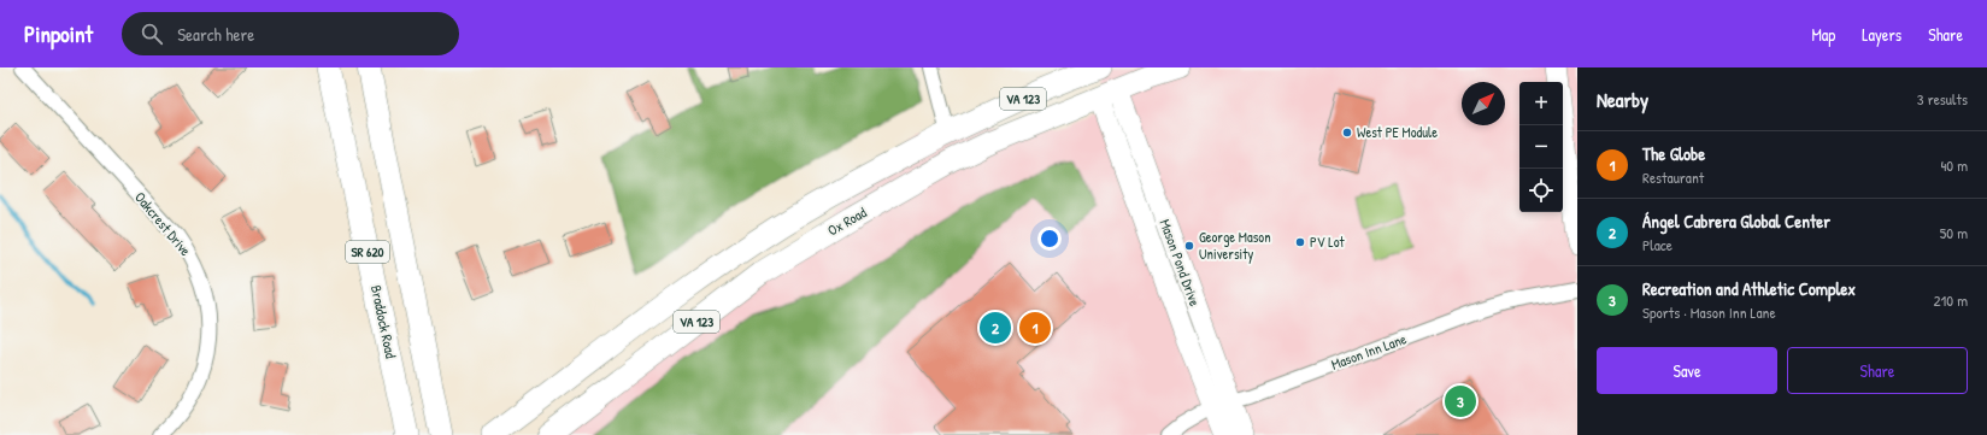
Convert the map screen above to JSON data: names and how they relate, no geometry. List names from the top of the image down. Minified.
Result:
{"streets":{"main road":["VA 123","Ox Road","SR 620","Braddock Road"],"street":["Oakcrest Drive","Mason Pond Drive","Mason Inn Lane"]},"crossings":[["Ox Road","Mason Pond Drive"],["Mason Pond Drive","Mason Inn Lane"]],"places":["West PE Module","PV Lot","George Mason University"],"north":"top right","page":{"header":"Pinpoint","search":"Search here","nav":["Map","Layers","Share"],"heading":["Nearby","3 results"],"map_buttons":["+","−"],"list":[{"mark":"1","name":"The Globe","note":"Restaurant","value":"40 m"},{"mark":"2","name":"Ángel Cabrera Global Center","note":"Place","value":"50 m"},{"mark":"3","name":"Recreation and Athletic Complex","note":"Sports · Mason Inn Lane","value":"210 m"}],"pins":["1","2","3"],"buttons":["Save","Share"]}}
